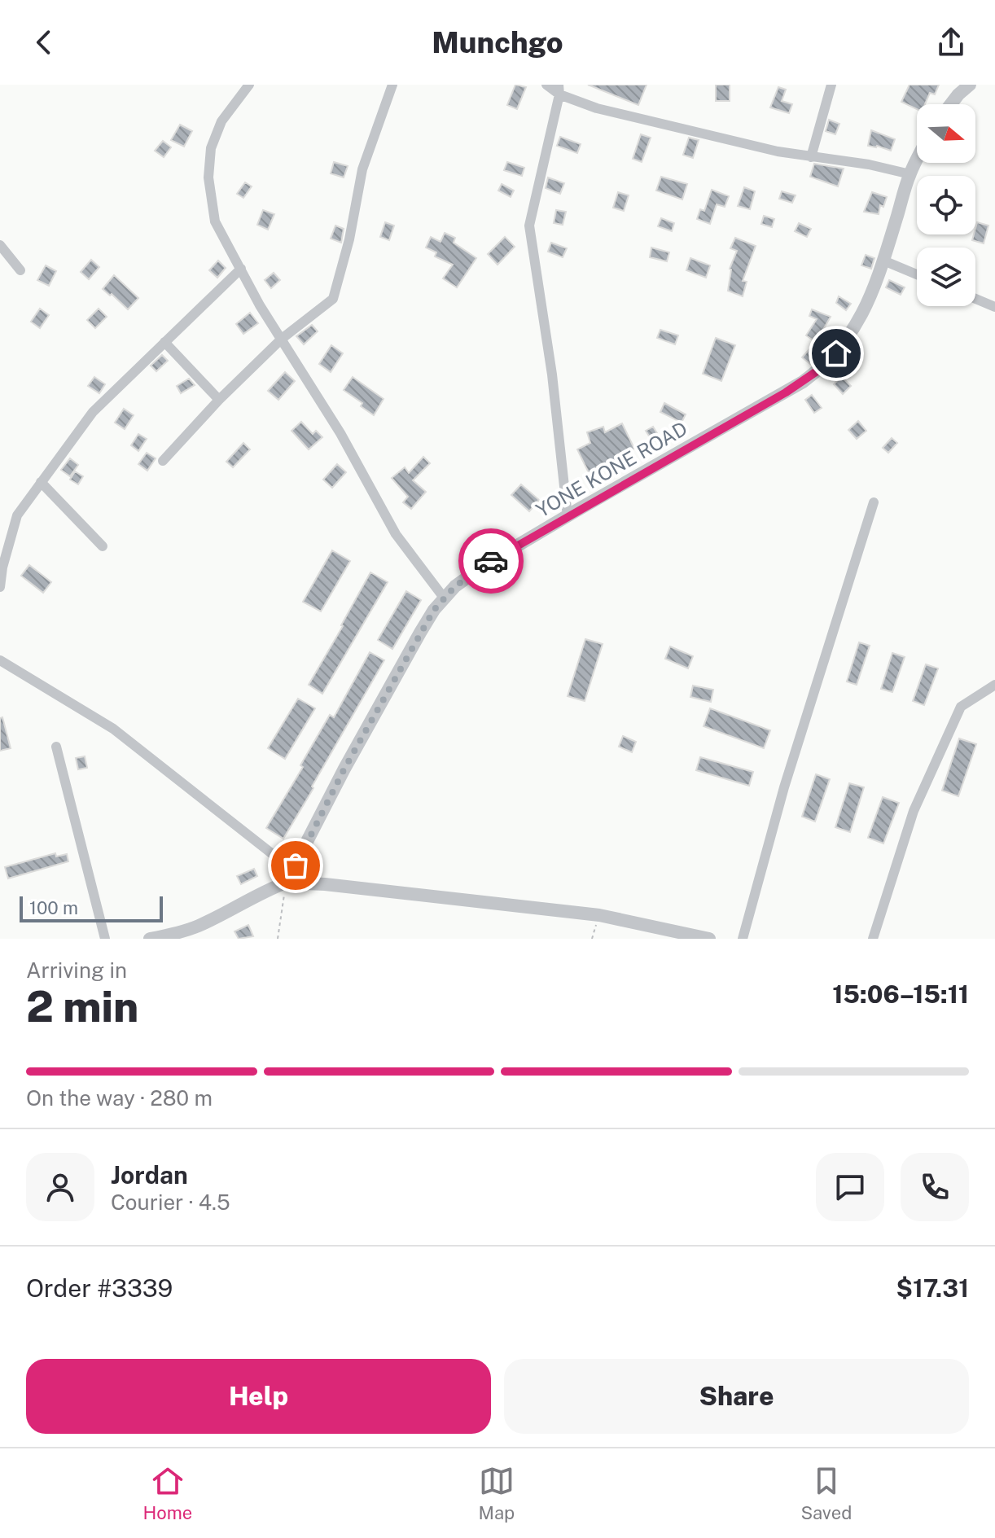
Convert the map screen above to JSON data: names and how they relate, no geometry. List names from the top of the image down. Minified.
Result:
{"streets":{"street":["YONE KONE ROAD"]},"scale_bar":"100 m","north":"right","page":{"header":"Munchgo","scale":"100 m","heading":["2 min","Arriving in","15:06–15:11"],"panel":["Jordan","Courier · 4.5","Order #3339","$17.31"],"bar":"On the way · 280 m","buttons":["Help","Share"],"tabs":["Home","Map","Saved"]}}
